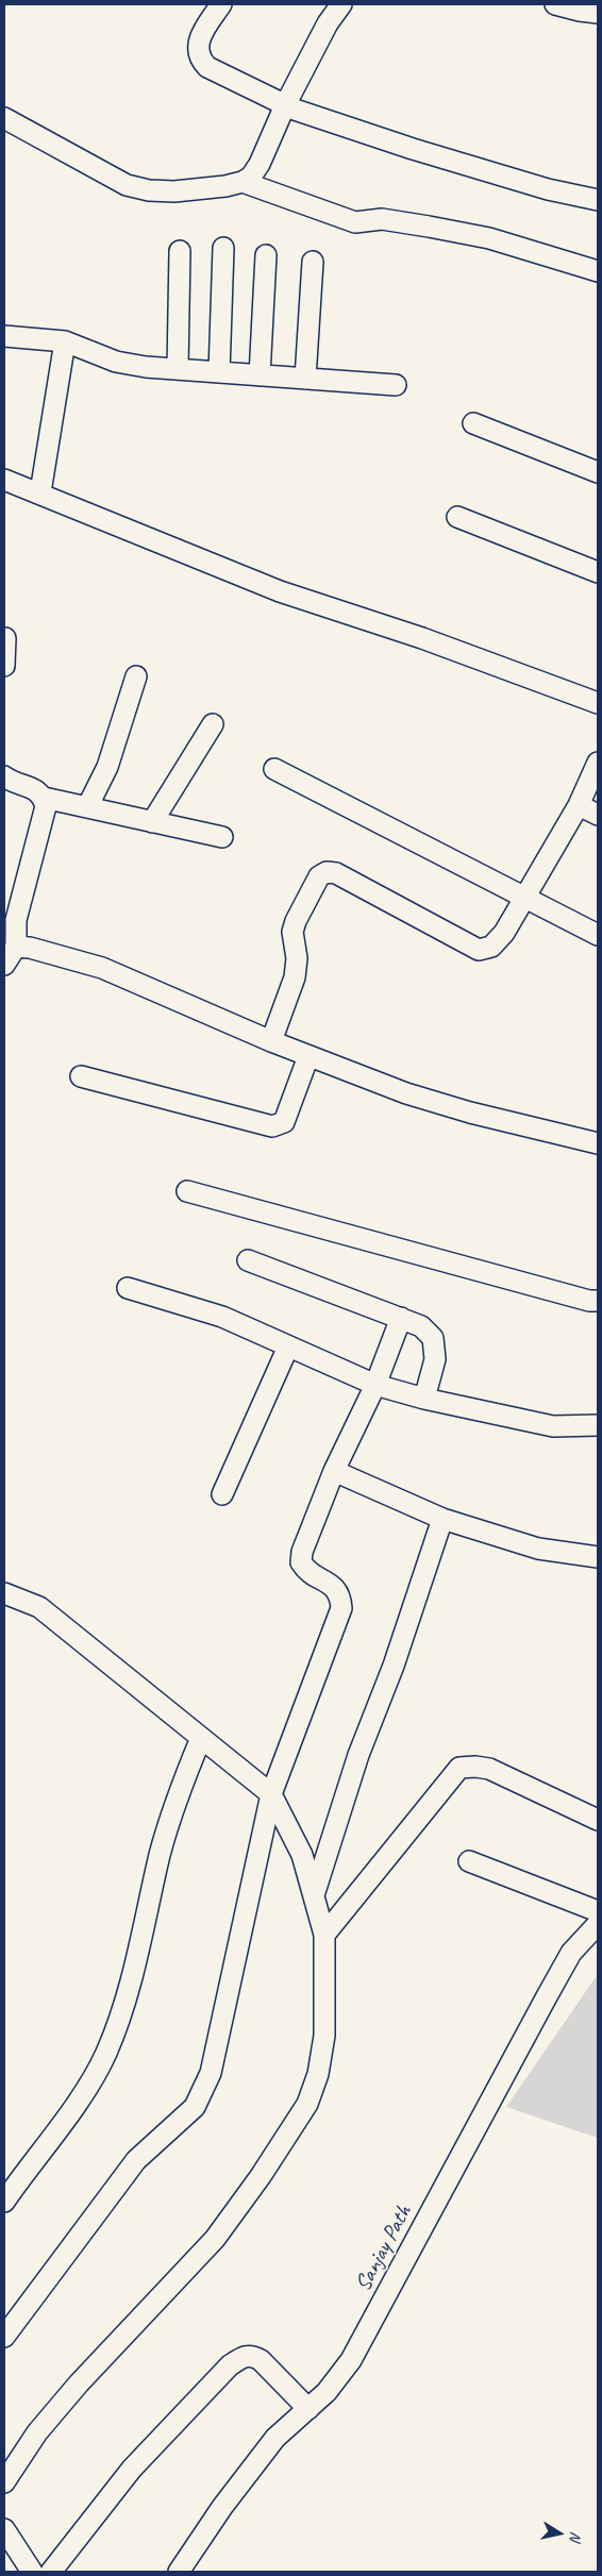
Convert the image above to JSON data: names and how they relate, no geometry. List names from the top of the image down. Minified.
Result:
{"streets":{"street":["Sanjay Path"]},"north":"right"}
